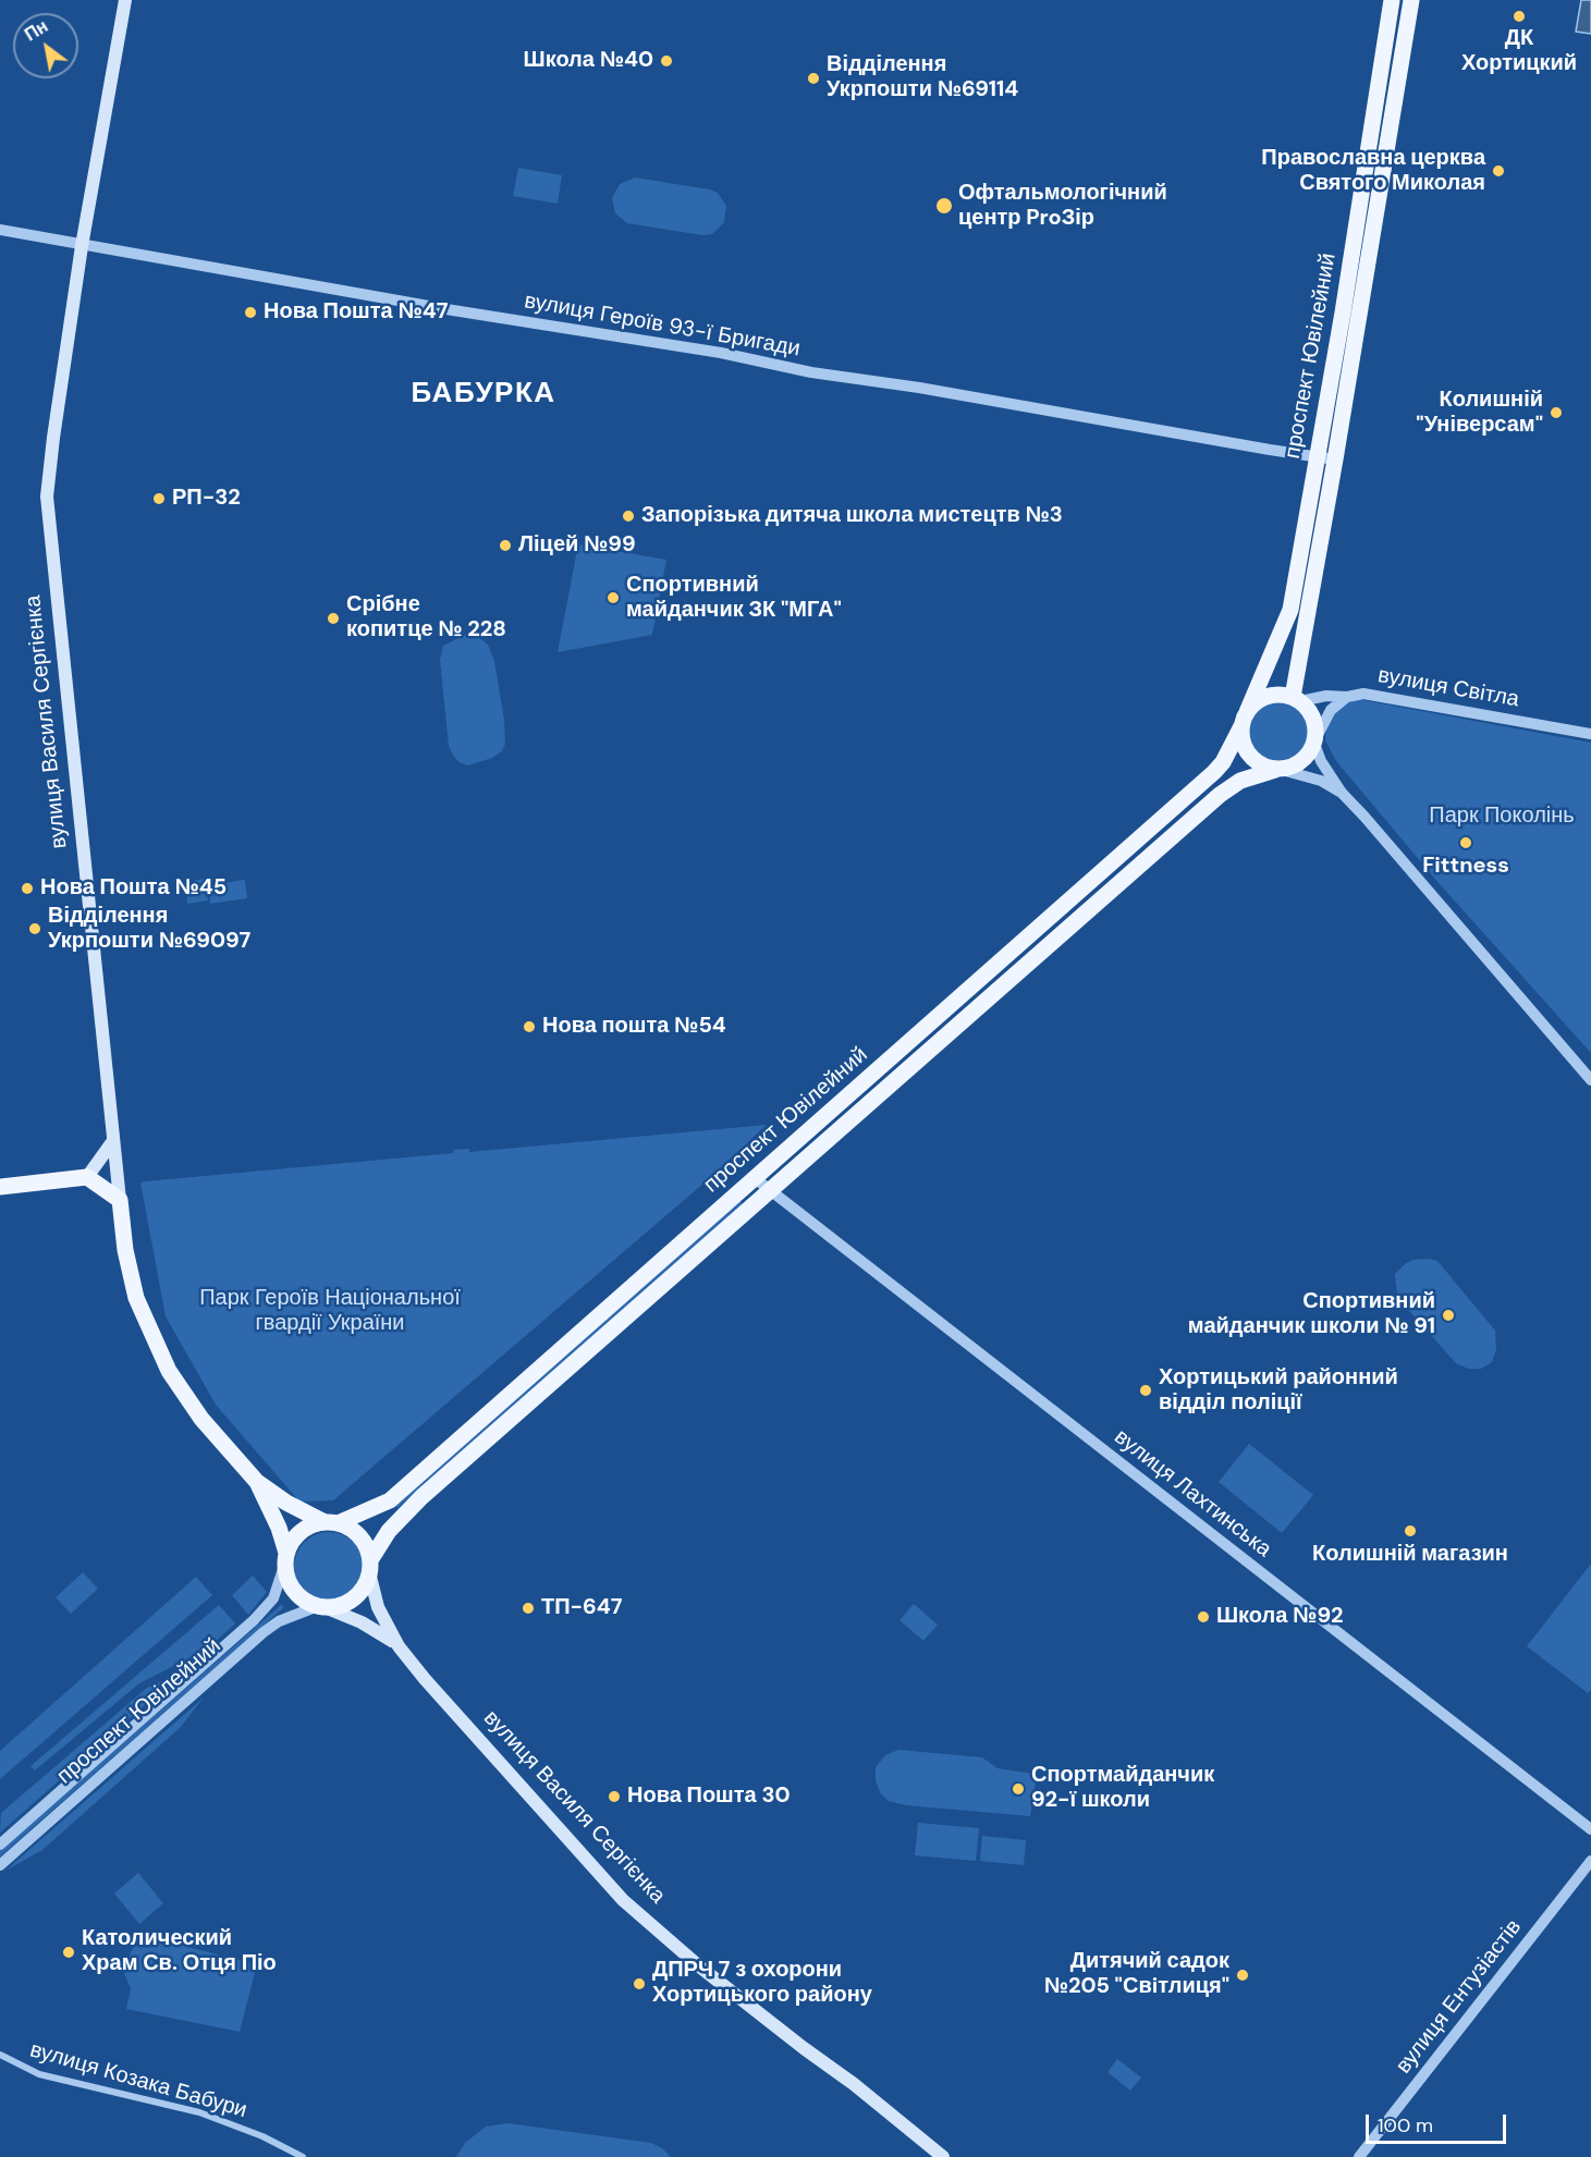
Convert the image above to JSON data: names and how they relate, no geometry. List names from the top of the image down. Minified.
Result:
{"streets":{"main road":["проспект Ювілейний","вулиця Василя Сергієнка"],"street":["вулиця Героїв 93-ї Бригади","вулиця Світла","вулиця Лахтинська","вулиця Ентузіастів","вулиця Козака Бабури"]},"crossings":[["вулиця Героїв 93-ї Бригади","проспект Ювілейний"],["вулиця Героїв 93-ї Бригади","вулиця Василя Сергієнка"],["проспект Ювілейний","вулиця Світла"],["проспект Ювілейний","вулиця Василя Сергієнка"],["проспект Ювілейний","вулиця Лахтинська"]],"districts":["БАБУРКА"],"parks":["Парк Поколінь","Парк Героїв Національної гвардії України"],"places":["ДК Хортицкий","Школа №40","Відділення Укрпошти №69114","Православна церква Святого Миколая","Офтальмологічний центр ProЗір","Нова Пошта №47","Колишній \"Універсам\"","РП-32","Запорізька дитяча школа мистецтв №3","Ліцей №99","Спортивний майданчик ЗК \"МГА\"","Срібне копитце № 228","Fittness","Нова Пошта №45","Відділення Укрпошти №69097","Нова пошта №54","Спортивний майданчик школи № 91","Хортицький районний відділ поліції","Колишній магазин","ТП-647","Школа №92","Спортмайданчик 92-ї школи","Нова Пошта 30","Католический Храм Св. Отця Піо","Дитячий садок №205 \"Свiтлиця\"","ДПРЧ 7 з охорони Хортицького району"],"scale_bar":"100 m","north":"top left"}
